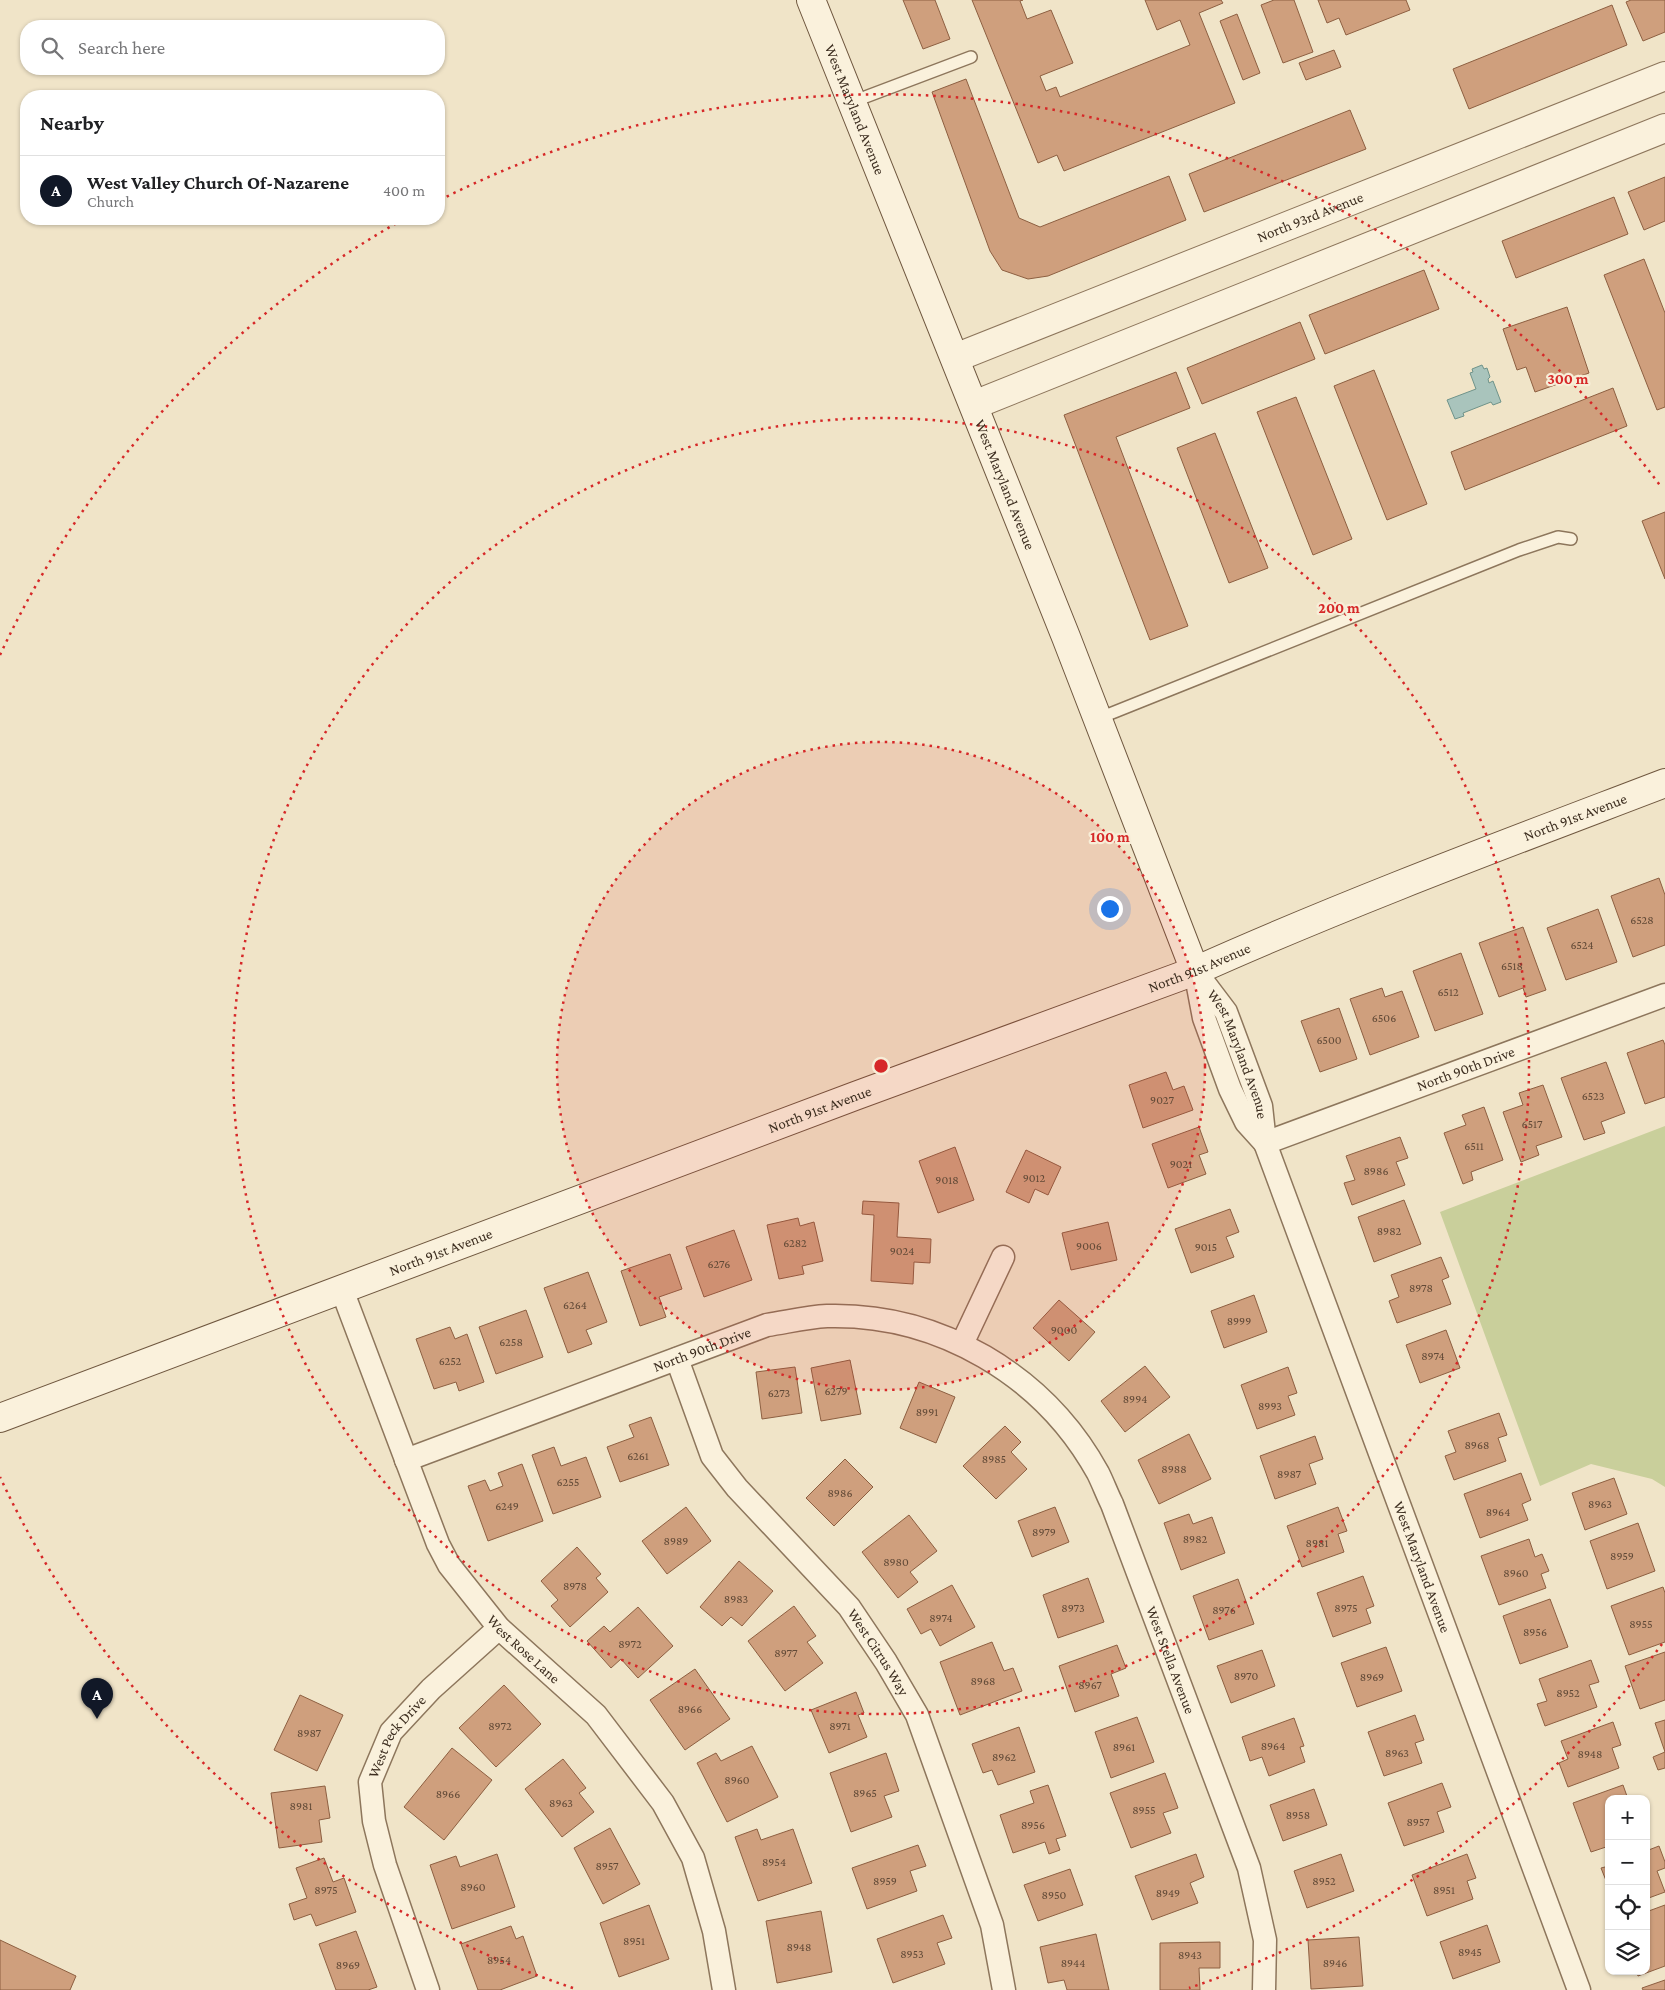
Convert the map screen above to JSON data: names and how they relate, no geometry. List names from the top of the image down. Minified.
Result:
{"streets":{"main road":["West Maryland Avenue","North 93rd Avenue","North 91st Avenue"],"street":["North 90th Drive","West Rose Lane","West Citrus Way","West Stella Avenue","West Peck Drive"]},"crossings":[["West Maryland Avenue","North 93rd Avenue"],["West Maryland Avenue","North 91st Avenue"],["West Maryland Avenue","North 90th Drive"],["North 91st Avenue","West Rose Lane"],["North 90th Drive","West Rose Lane"],["North 90th Drive","West Citrus Way"],["North 90th Drive","West Stella Avenue"],["West Rose Lane","West Peck Drive"]],"house_numbers":["6528","6524","6518","6512","6506","6500","6523","9027","6517","6511","9021","8986","9012","9018","8982","6282","9006","9015","9024","6276","8978","6264","8999","9000","6258","8974","6252","6279","6273","8994","8993","8991","8968","6261","8985","8988","8987","6255","8986","8963","6249","8964","8979","8982","8989","8981","8959","8980","8960","8978","8983","8973","8975","8976","8974","8955","8956","8972","8977","8970","8969","8968","8967","8952","8966","8972","8971","8987","8964","8961","8963","8948","8962","8960","8965","8966","8963","8981","8955","8958","8957","8956","8954","8957","8959","8952","8960","8975","8951","8949","8950","8951","8948","8945","8953","8943","8954","8944","8946","8969"],"page":{"search":"Search here","heading":"Nearby","list":[{"mark":"A","name":"West Valley Church Of-Nazarene","note":"Church","value":"400 m"}],"pins":"A","map_buttons":["+","−"]},"rings":["300 m","200 m","100 m"]}
